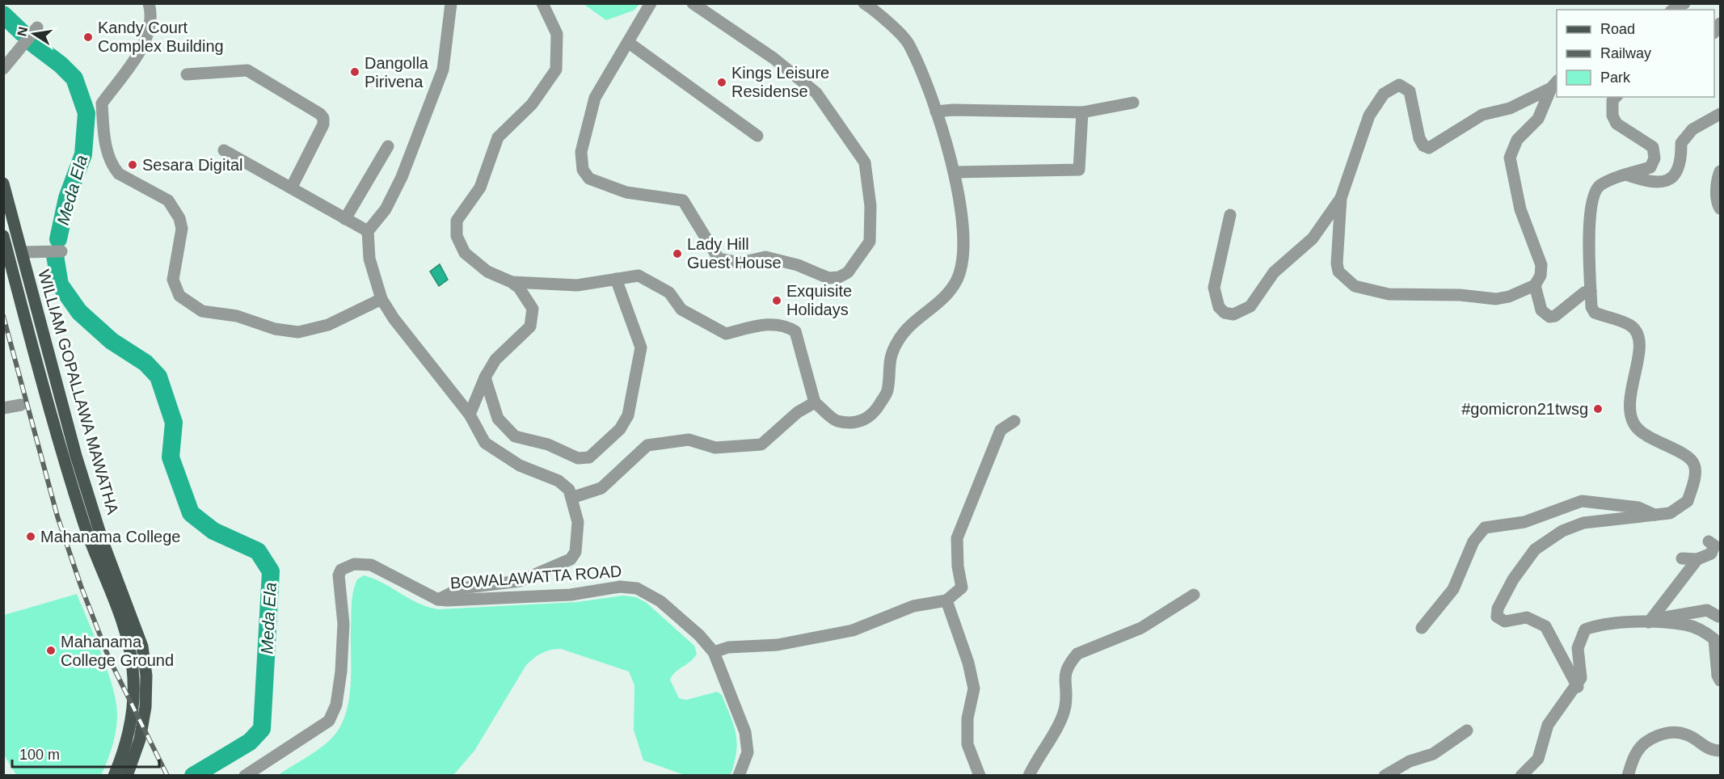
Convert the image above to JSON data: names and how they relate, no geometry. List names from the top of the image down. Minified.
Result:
{"streets":{"main road":["WILLIAM GOPALLAWA MAWATHA"],"street":["BOWALAWATTA ROAD"]},"water":["Meda Ela"],"places":["Kandy Court Complex Building","Dangolla Pirivena","Kings Leisure Residense","Sesara Digital","Lady Hill Guest House","Exquisite Holidays","#gomicron21twsg","Mahanama College","Mahanama College Ground"],"legend":["Road","Railway","Park"],"scale_bar":"100 m","north":"left"}
